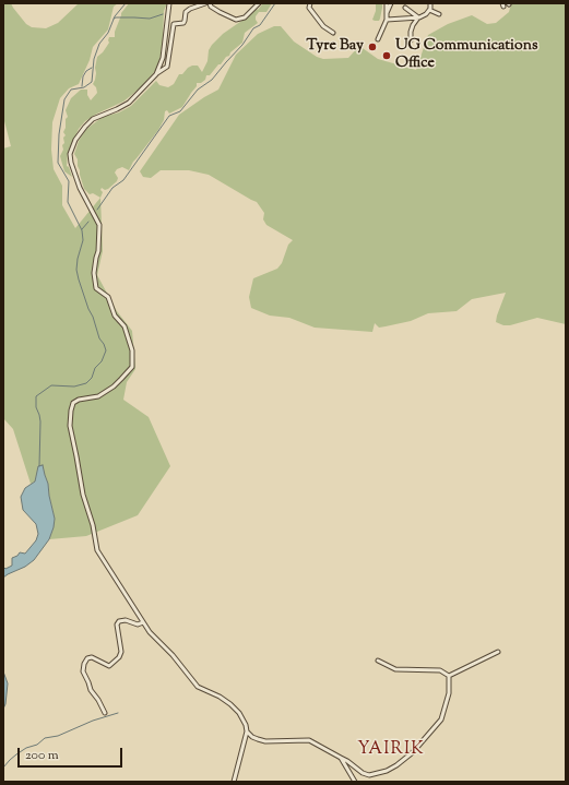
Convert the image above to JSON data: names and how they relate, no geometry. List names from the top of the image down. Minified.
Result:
{"districts":["YAIRIK"],"places":["Tyre Bay","UG Communications Office"],"scale_bar":"200 m"}
